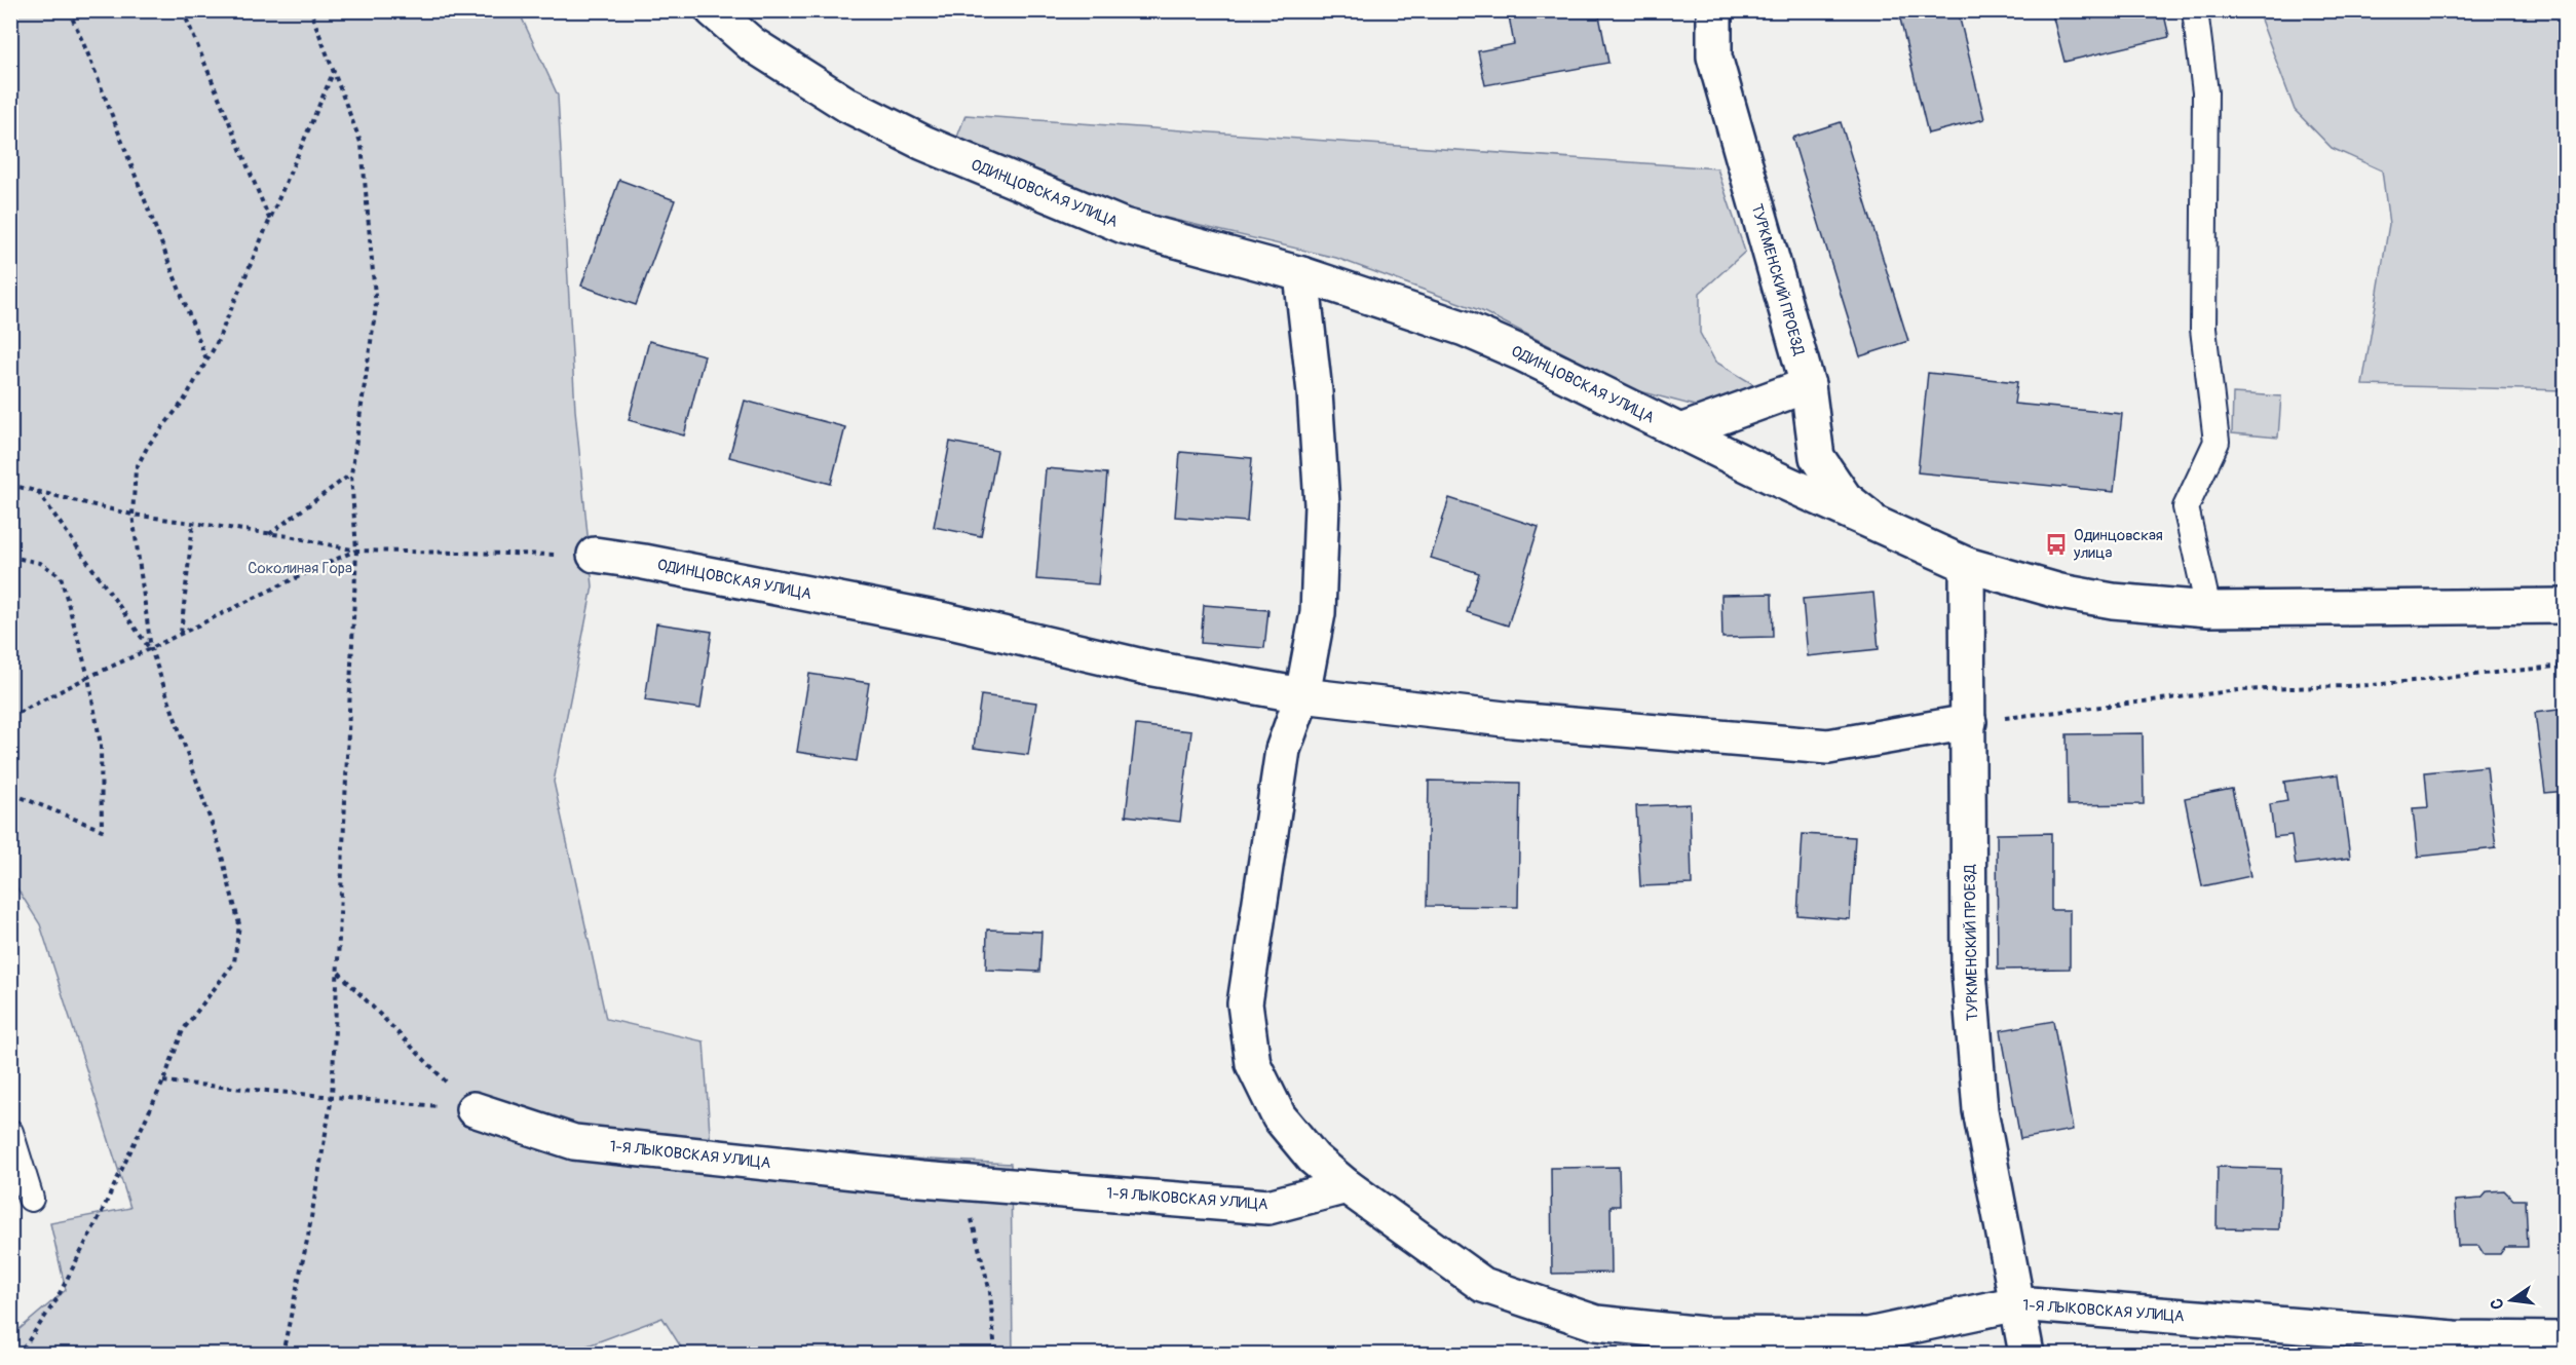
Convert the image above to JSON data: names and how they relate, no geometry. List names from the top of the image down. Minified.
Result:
{"streets":{"street":["ОДИНЦОВСКАЯ УЛИЦА","ТУРКМЕНСКИЙ ПРОЕЗД","1-Я ЛЫКОВСКАЯ УЛИЦА"]},"crossings":[["ОДИНЦОВСКАЯ УЛИЦА","ТУРКМЕНСКИЙ ПРОЕЗД"],["ТУРКМЕНСКИЙ ПРОЕЗД","1-Я ЛЫКОВСКАЯ УЛИЦА"]],"parks":["Соколиная Гора"],"places":{"bus stop":["Одинцовская улица"]},"north":"left"}
